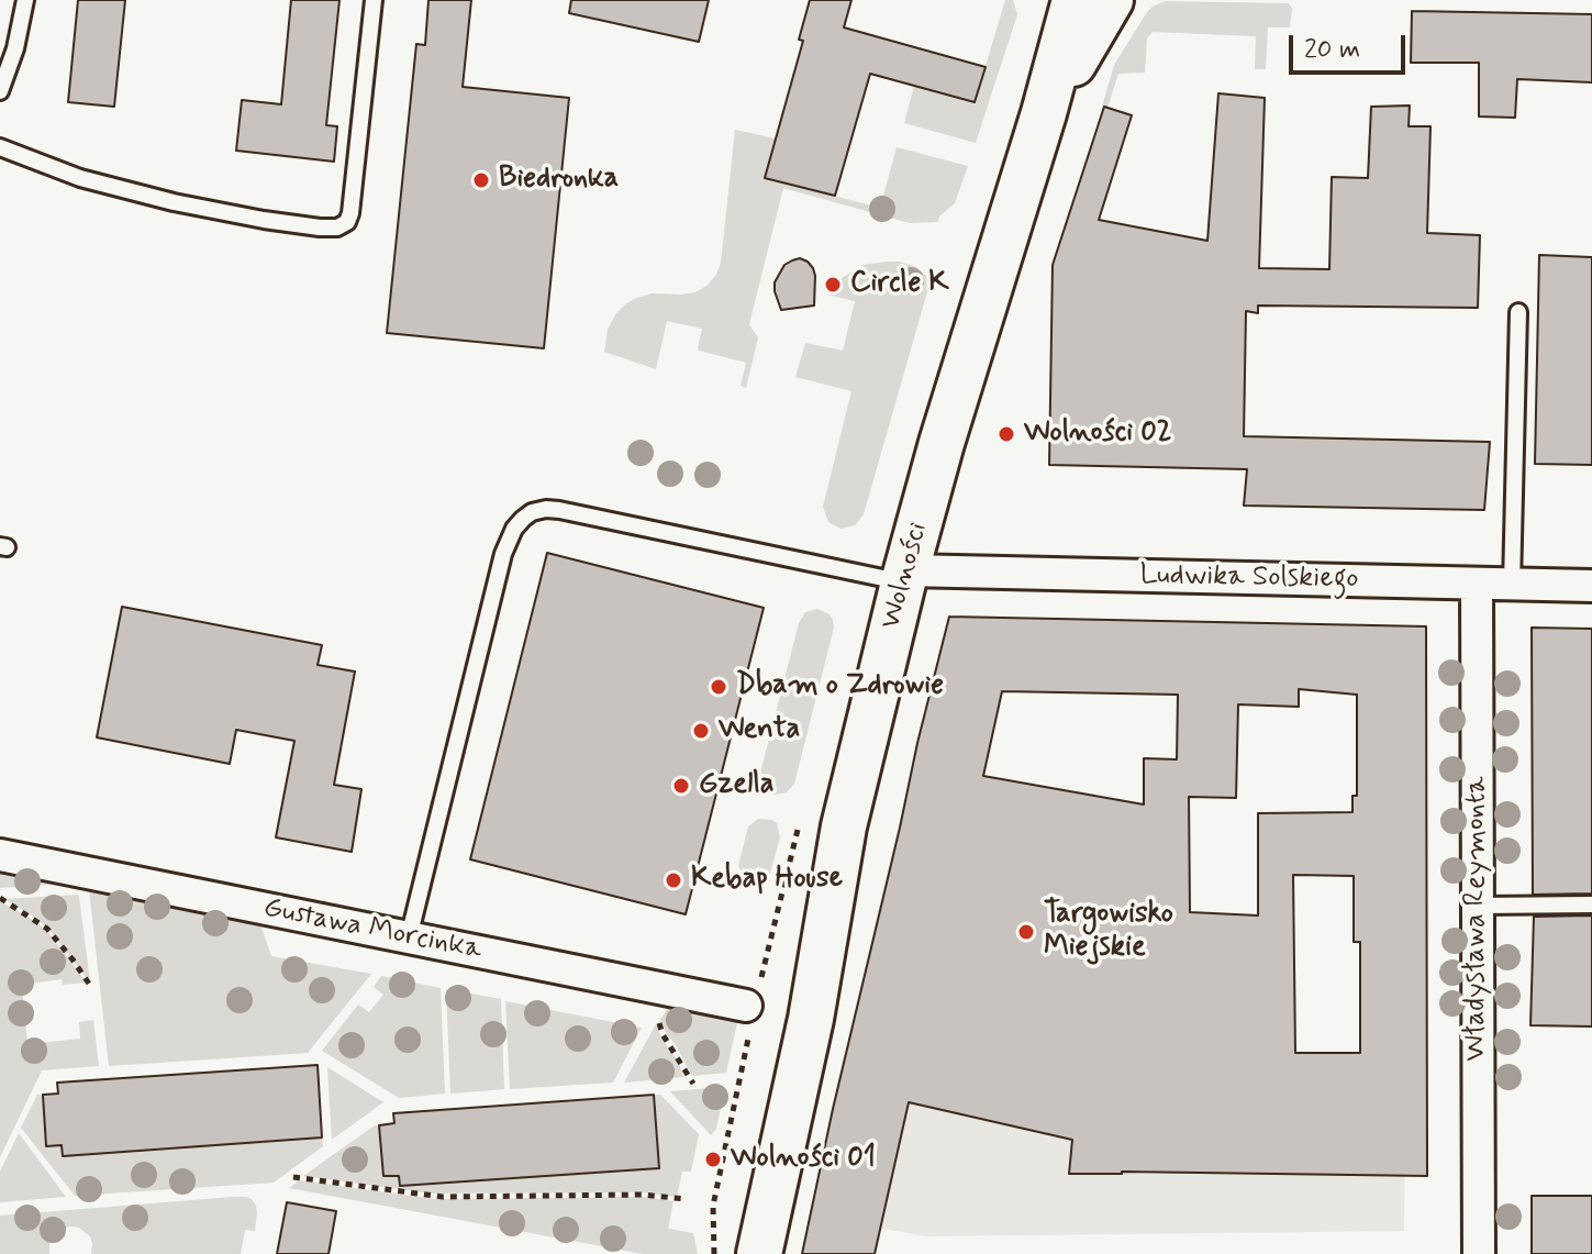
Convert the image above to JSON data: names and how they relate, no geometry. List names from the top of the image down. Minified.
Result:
{"streets":{"street":["Wolności","Ludwika Solskiego","Władysława Reymonta","Gustawa Morcinka"]},"crossings":[["Wolności","Ludwika Solskiego"],["Ludwika Solskiego","Władysława Reymonta"]],"places":["Biedronka","Circle K","Wolności 02","Dbam o Zdrowie","Wenta","Gzella","Kebap House","Targowisko Miejskie","Wolności 01"],"scale_bar":"20 m"}
